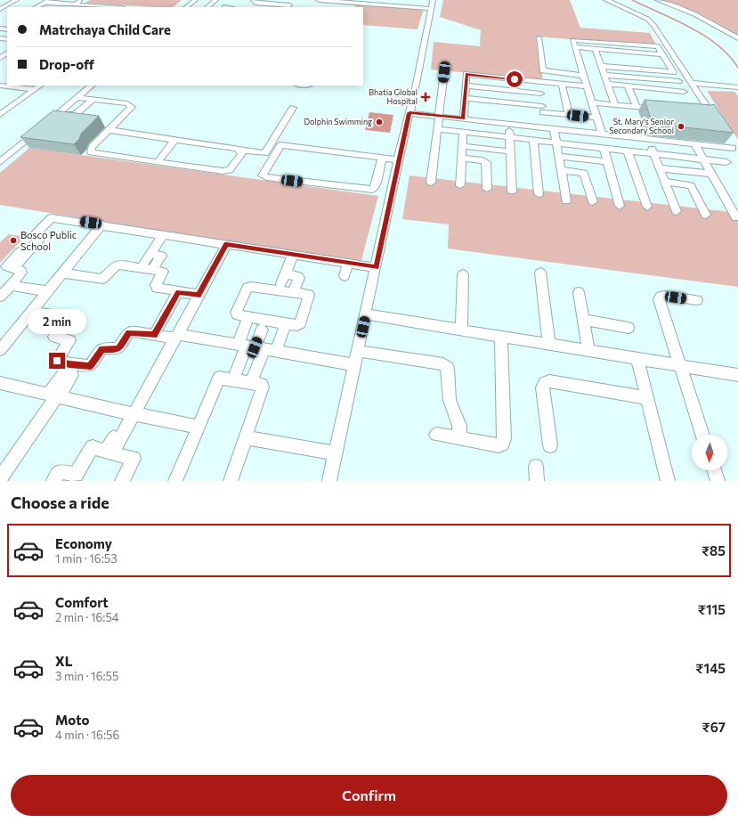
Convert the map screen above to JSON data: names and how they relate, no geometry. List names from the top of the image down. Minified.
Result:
{"places":{"health":["Bhatia Global Hospital"],"other":["Dolphin Swimming","St. Mary's Senior Secondary School","Bosco Public School"]},"north":"bottom","page":{"banner":["Matrchaya Child Care","Drop-off"],"bubble":"2 min","heading":"Choose a ride","list":[{"name":"Economy","note":"1 min · 16:53","value":"₹85"},{"name":"Comfort","note":"2 min · 16:54","value":"₹115"},{"name":"XL","note":"3 min · 16:55","value":"₹145"},{"name":"Moto","note":"4 min · 16:56","value":"₹67"}],"buttons":"Confirm"}}
